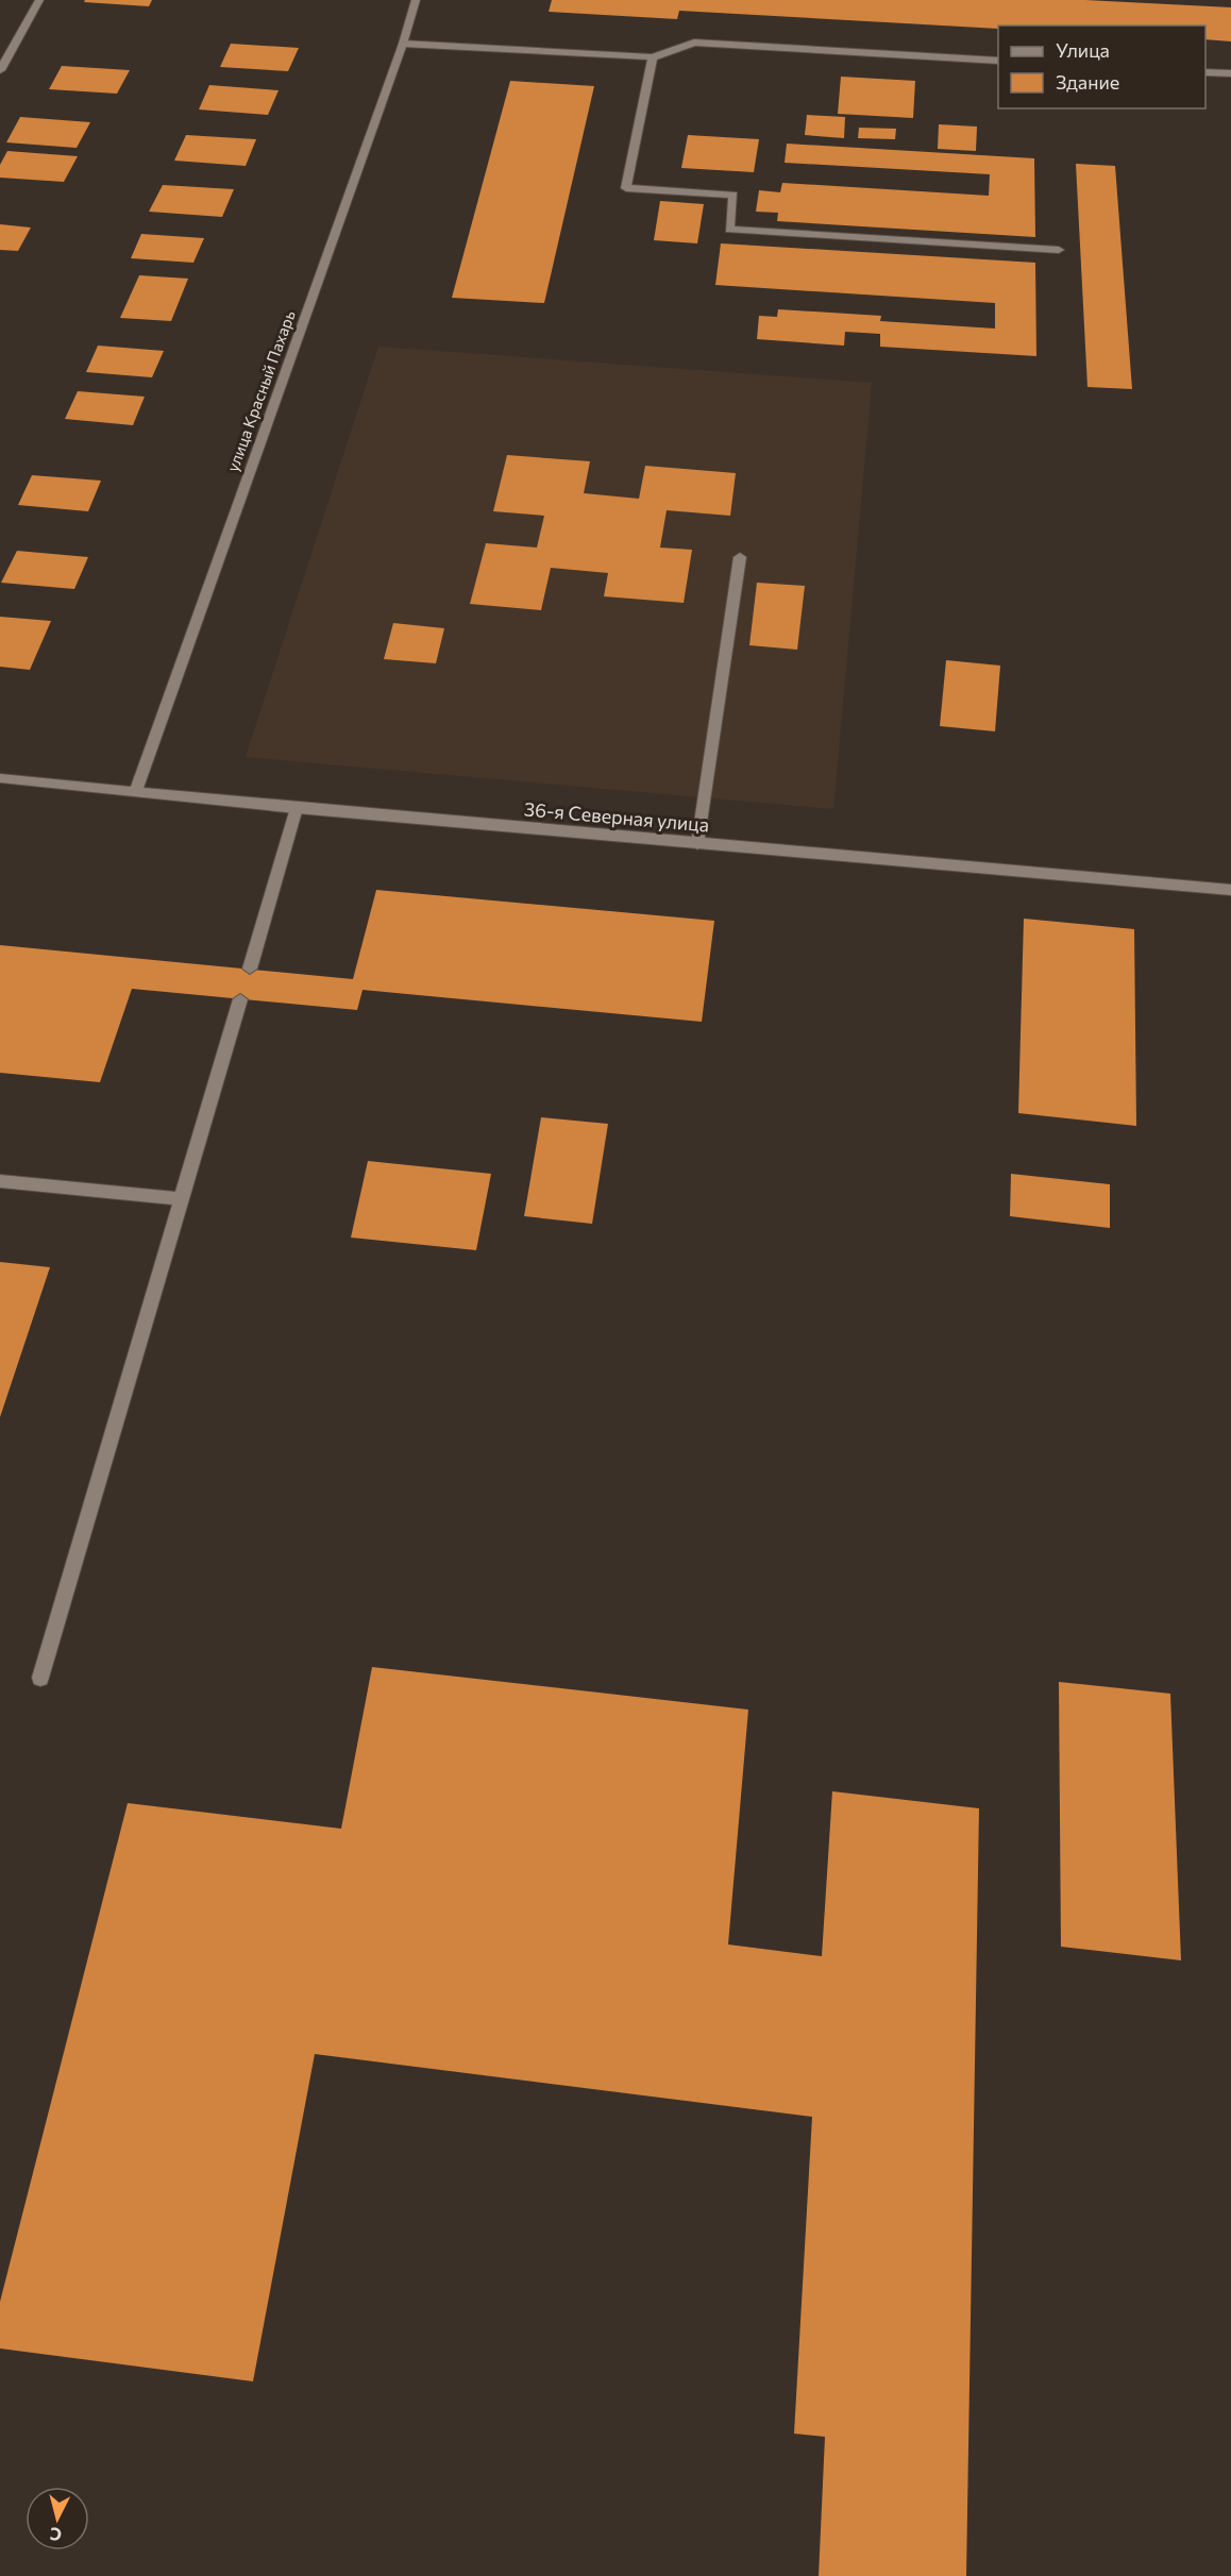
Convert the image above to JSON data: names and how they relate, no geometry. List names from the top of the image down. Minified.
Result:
{"streets":{"street":["улица Красный Пахарь","36-я Северная улица"]},"crossings":[["улица Красный Пахарь","36-я Северная улица"]],"legend":["Улица","Здание"],"north":"bottom"}
